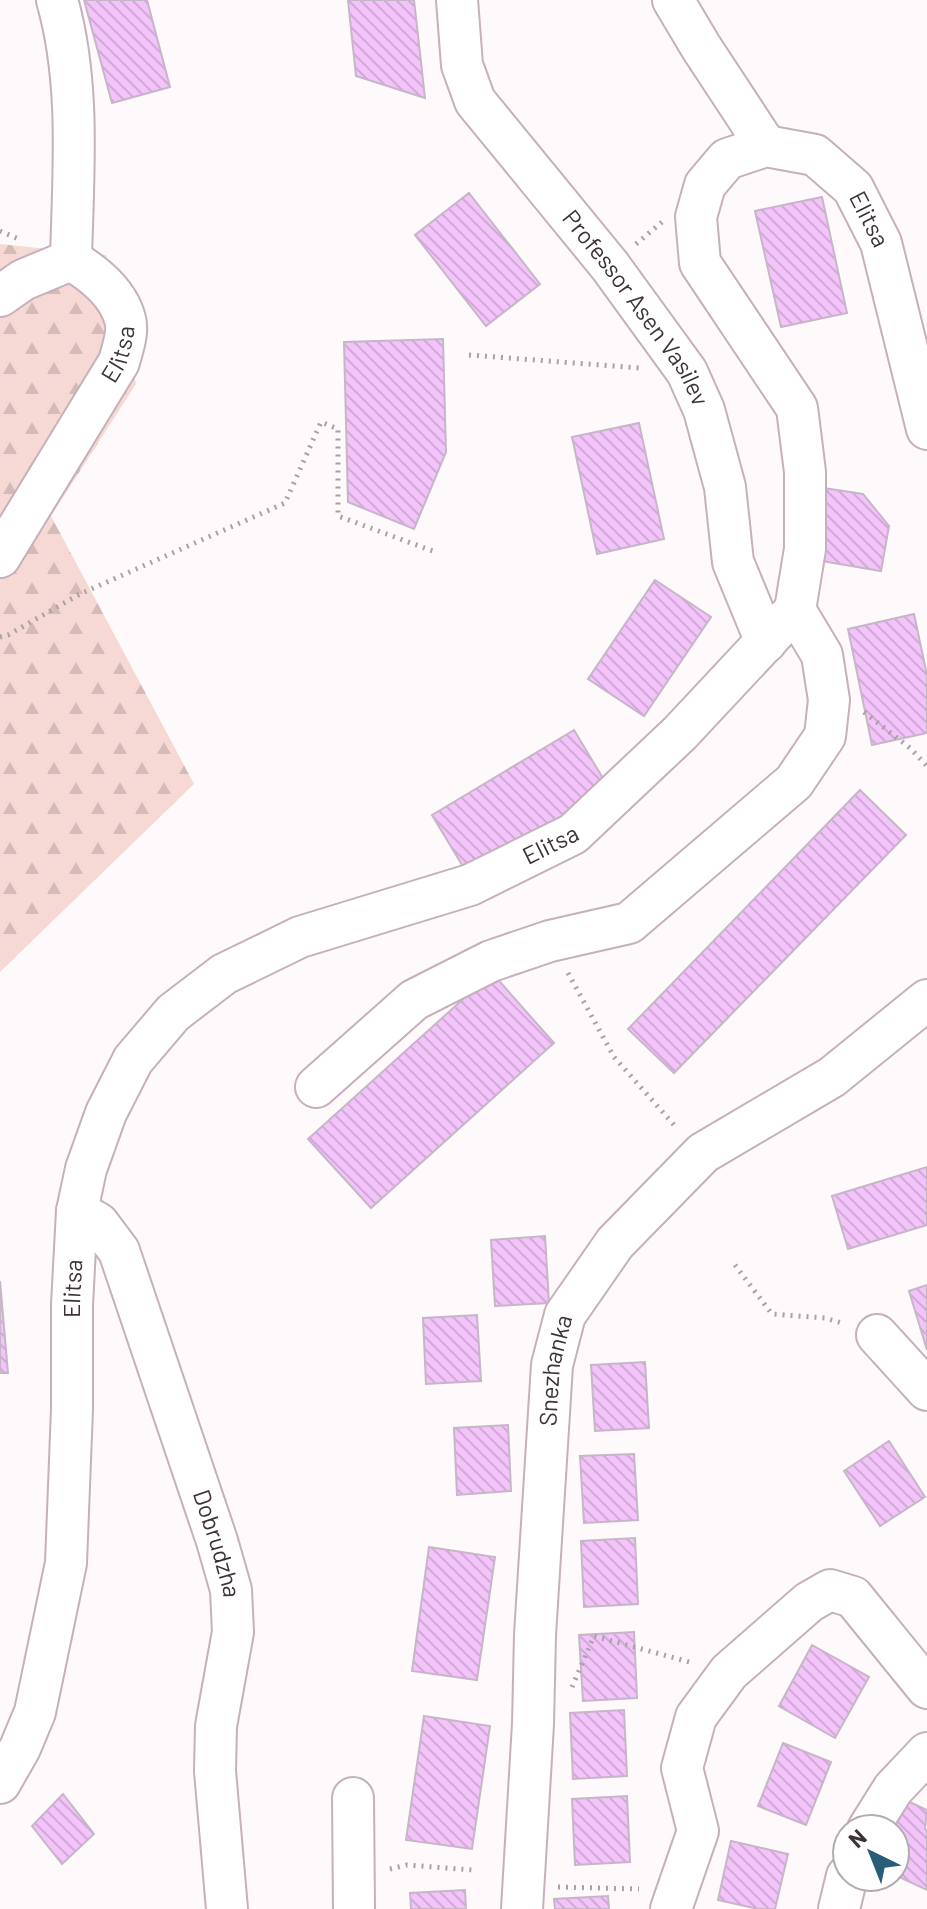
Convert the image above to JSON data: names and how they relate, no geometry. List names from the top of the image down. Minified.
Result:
{"streets":{"street":["Elitsa","Professor Asen Vasilev","Snezhanka","Dobrudzha"]},"crossings":[["Elitsa","Professor Asen Vasilev"],["Elitsa","Dobrudzha"]],"north":"top left"}
